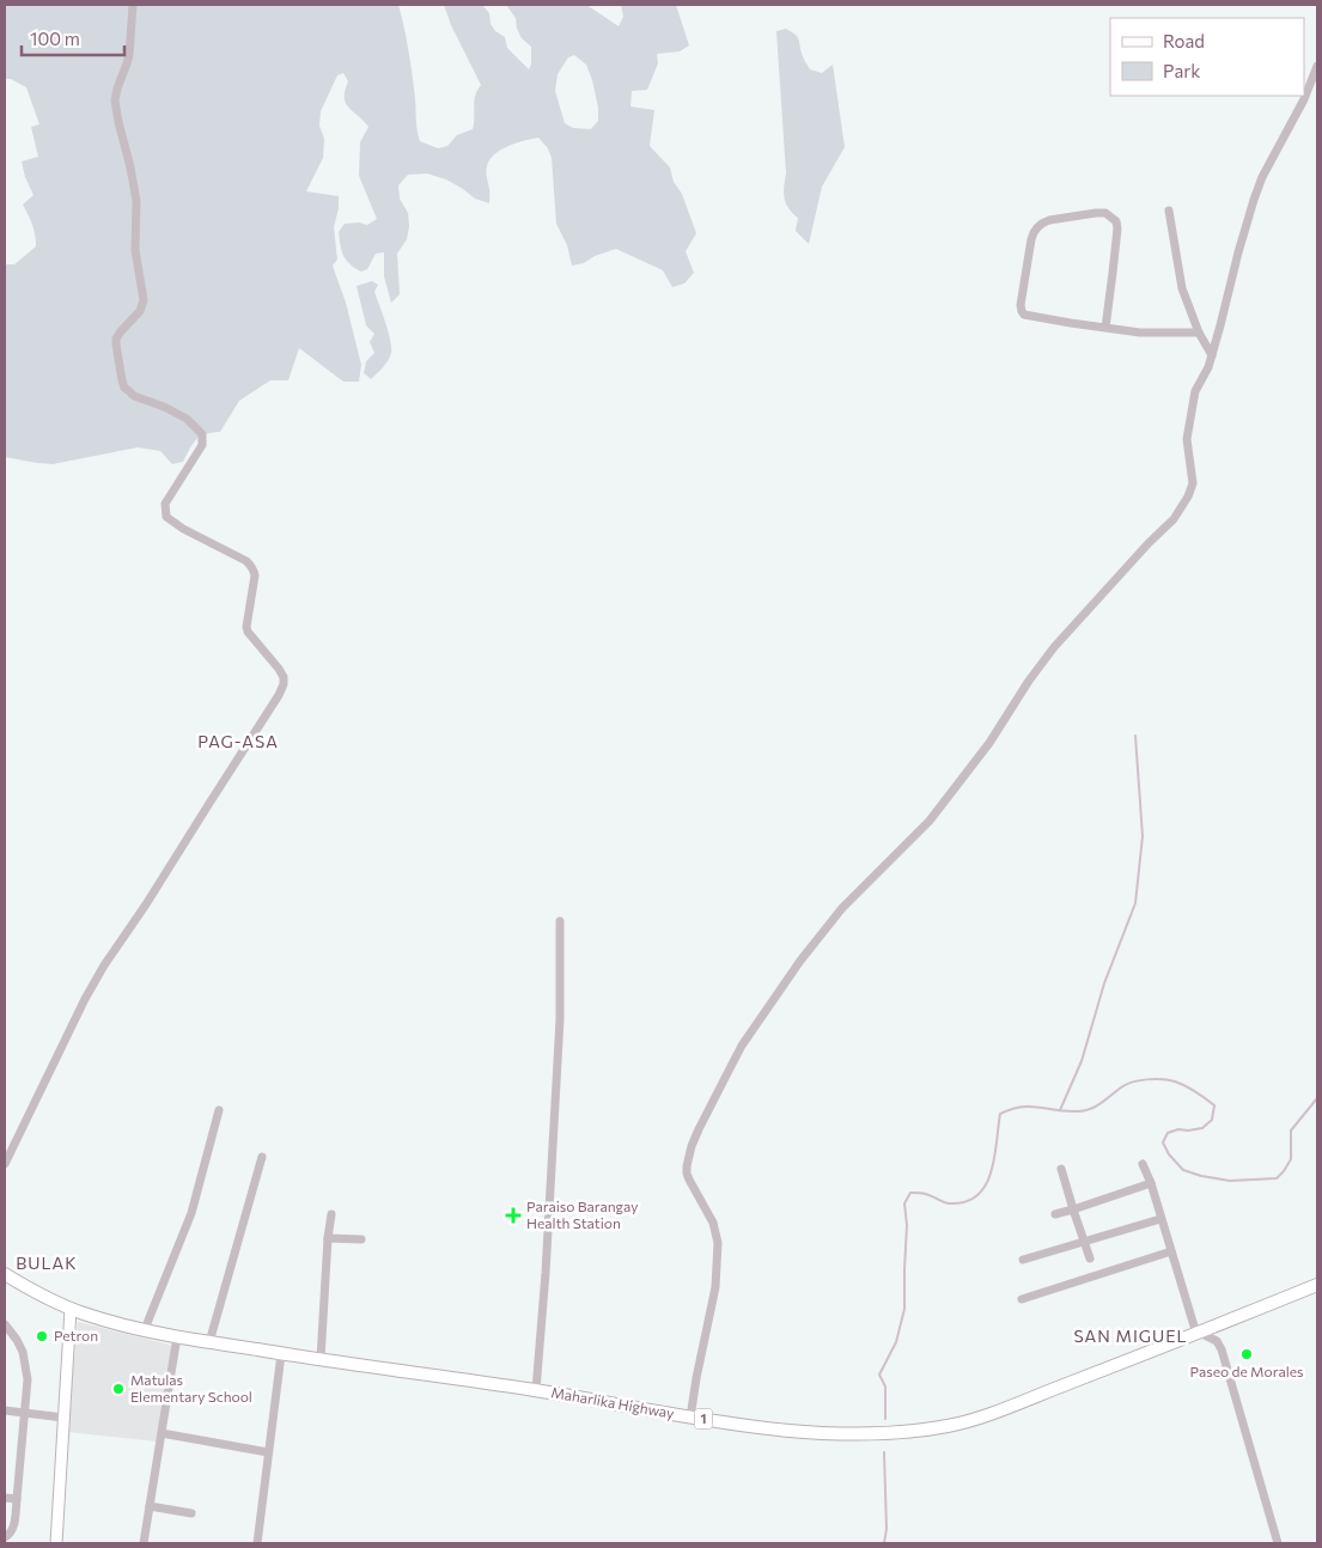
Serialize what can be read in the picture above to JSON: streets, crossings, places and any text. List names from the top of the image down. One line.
{"streets":{"highway":["Maharlika Highway","1"]},"districts":["PAG-ASA","BULAK","SAN MIGUEL"],"places":{"health":["Paraiso Barangay Health Station"],"other":["Petron","Paseo de Morales","Matulas Elementary School"]},"legend":["Road","Park"],"scale_bar":"100 m"}
